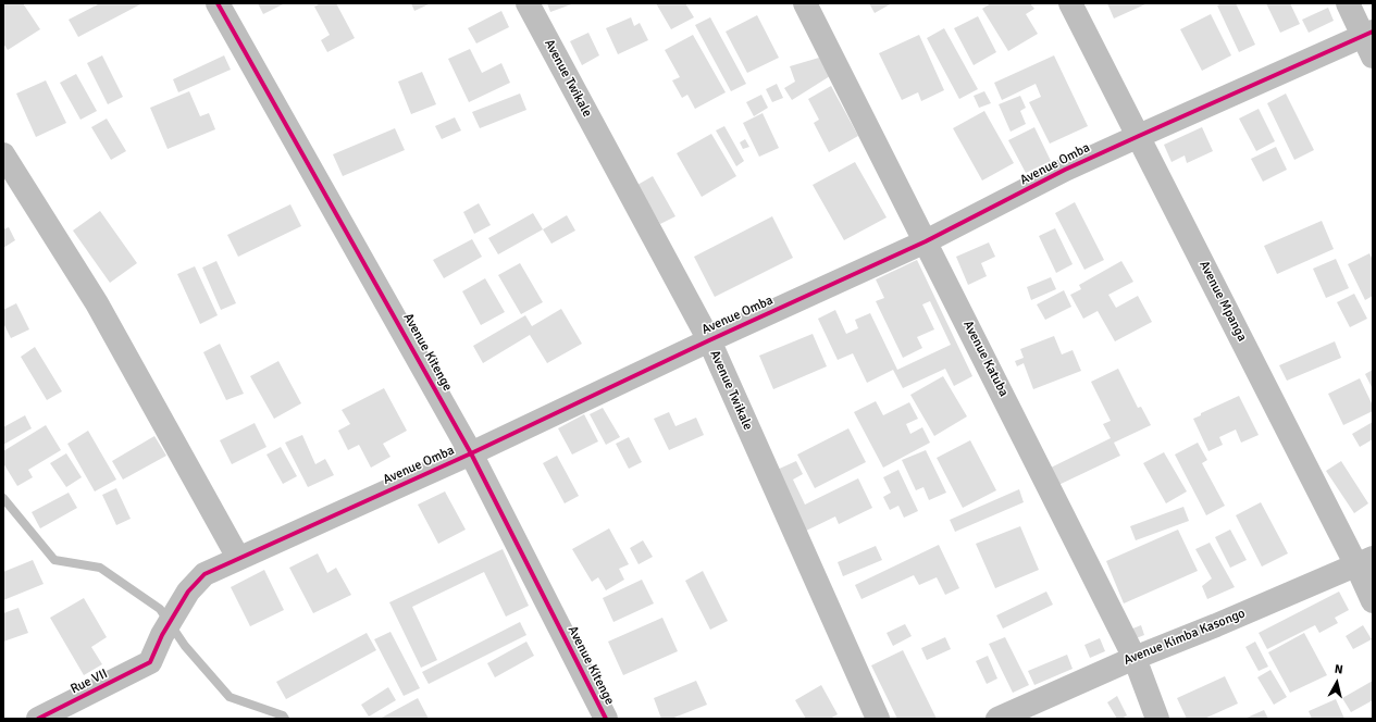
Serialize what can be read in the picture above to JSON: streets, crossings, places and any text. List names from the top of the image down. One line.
{"streets":{"street":["Avenue Twikale","Avenue Omba","Avenue Mpanga","Avenue Kitenge","Avenue Katuba","Avenue Kimba Kasongo","Rue VII"]},"crossings":[["Avenue Twikale","Avenue Omba"],["Avenue Omba","Avenue Mpanga"],["Avenue Omba","Avenue Kitenge"],["Avenue Omba","Avenue Katuba"],["Avenue Omba","Rue VII"],["Avenue Mpanga","Avenue Kimba Kasongo"],["Avenue Katuba","Avenue Kimba Kasongo"]],"north":"top"}
